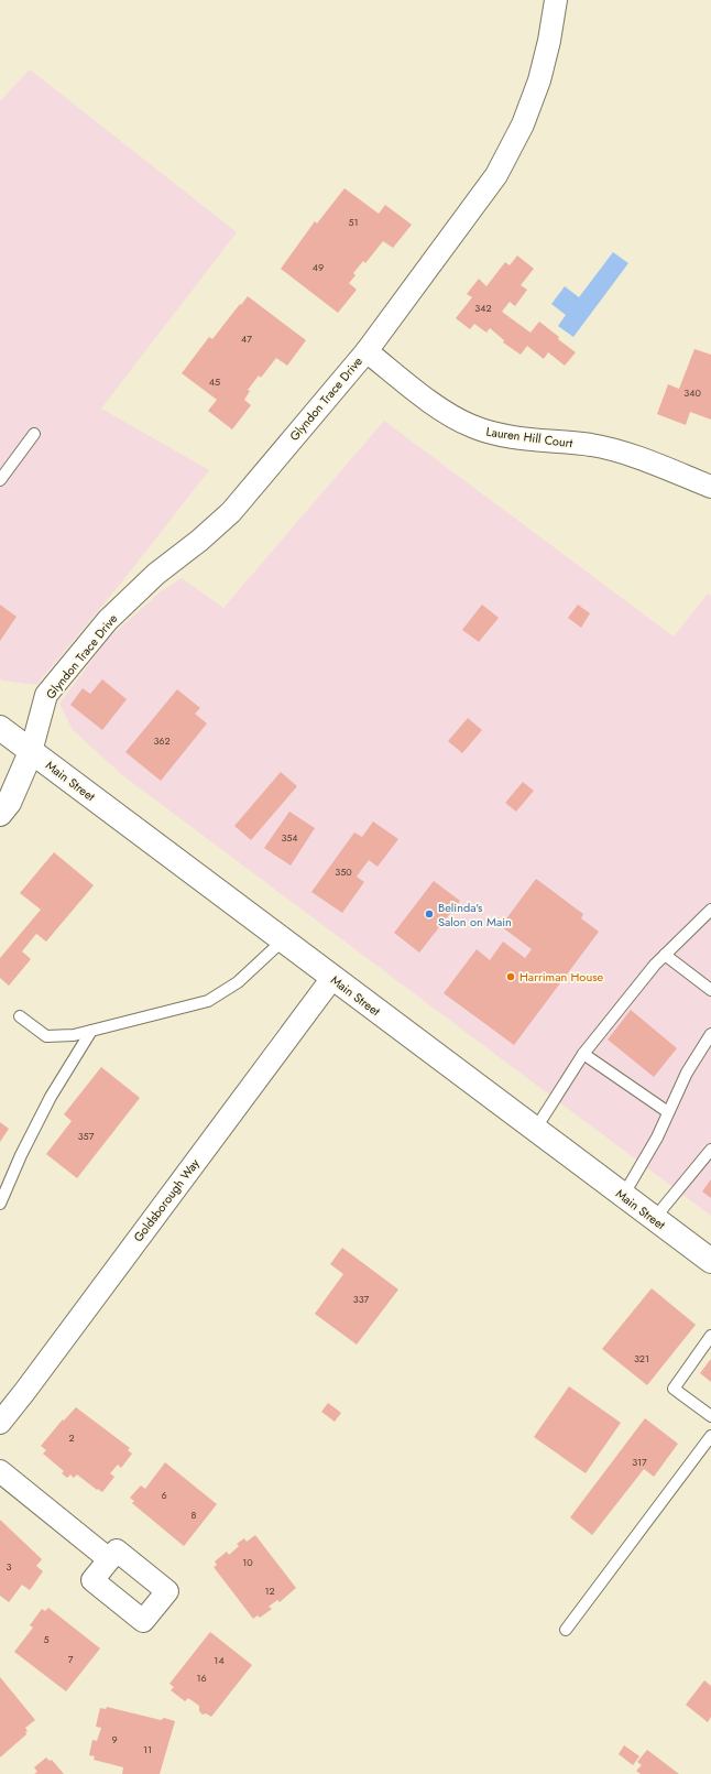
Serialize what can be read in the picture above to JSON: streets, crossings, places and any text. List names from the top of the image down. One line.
{"streets":{"main road":["Main Street"],"street":["Glyndon Trace Drive","Lauren Hill Court","Goldsborough Way"]},"crossings":[["Glyndon Trace Drive","Lauren Hill Court"],["Glyndon Trace Drive","Main Street"],["Main Street","Goldsborough Way"]],"places":["Belinda’s Salon on Main","Harriman House"],"house_numbers":["51","49","342","47","45","340","362","354","350","357","337","321","2","317","6","8","10","3","12","5","7","14","16","9","11"]}
